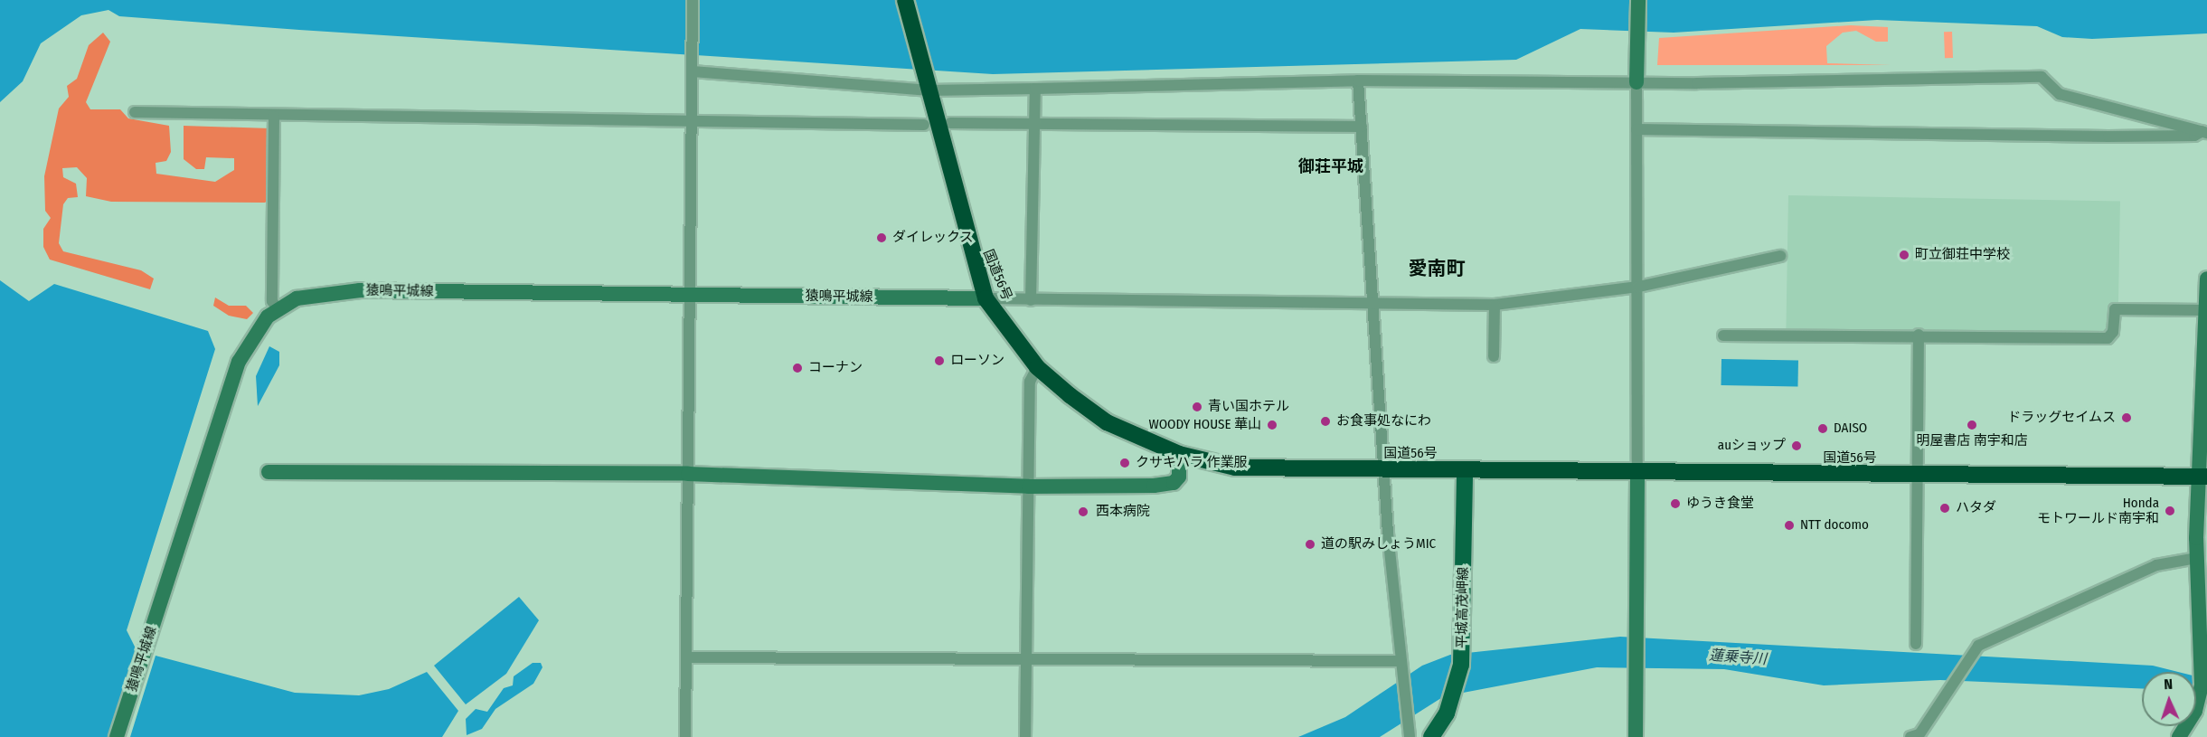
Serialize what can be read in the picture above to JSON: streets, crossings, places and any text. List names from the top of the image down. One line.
{"streets":{"highway":["国道56号"],"main road":["猿鳴平城線","平城高茂岬線"]},"crossings":[["国道56号","猿鳴平城線"],["国道56号","平城高茂岬線"]],"districts":["御荘平城","愛南町"],"water":["蓮乗寺川"],"places":["ダイレックス","町立御荘中学校","ローソン","コーナン","青い国ホテル","ドラッグセイムス","お食事処なにわ","WOODY HOUSE 華山","明屋書店 南宇和店","DAISO","auショップ","クサキハラ 作業服","ゆうき食堂","ハタダ","Honda モトワールド南宇和","西本病院","NTT docomo","道の駅みしょうMIC"],"north":"top"}
